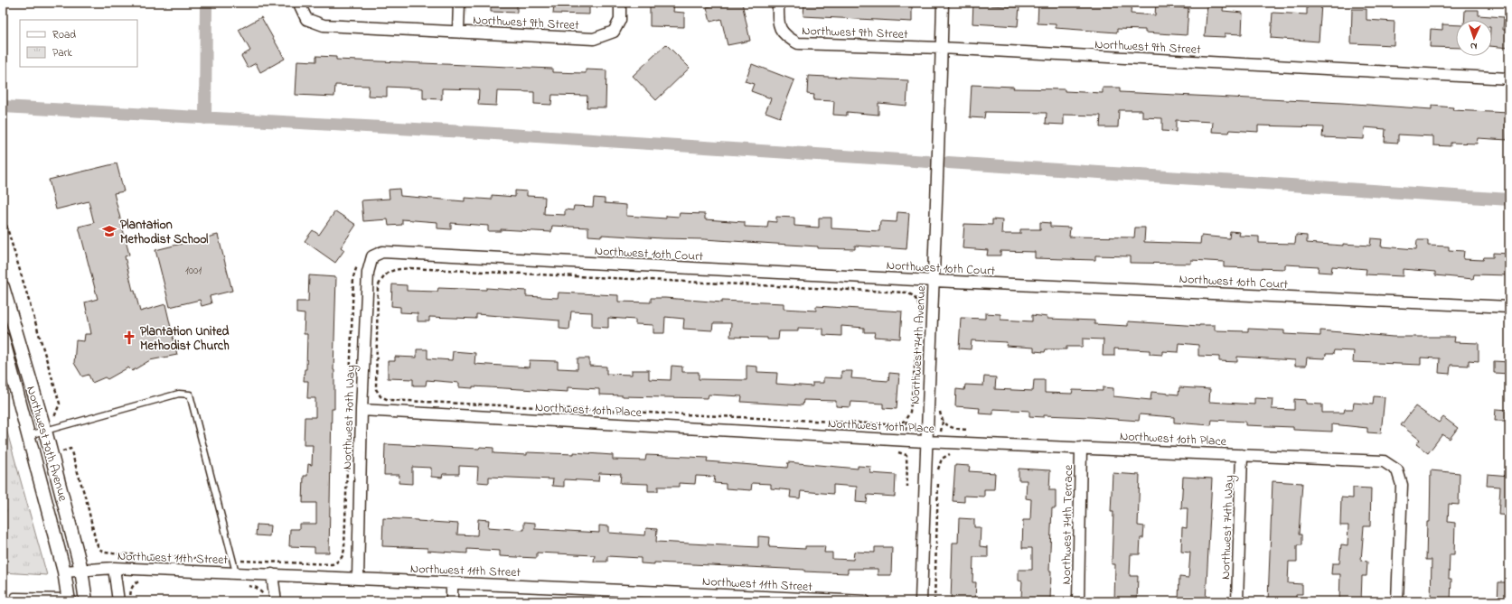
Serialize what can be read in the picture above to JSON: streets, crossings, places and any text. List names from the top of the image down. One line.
{"streets":{"street":["Northwest 9th Street","Northwest 10th Court","Northwest 74th Avenue","Northwest 10th Place","Northwest 70th Way","Northwest 70th Avenue","Northwest 74th Terrace","Northwest 74th Way","Northwest 11th Street"]},"crossings":[["Northwest 9th Street","Northwest 74th Avenue"],["Northwest 10th Court","Northwest 74th Avenue"],["Northwest 10th Court","Northwest 70th Way"],["Northwest 74th Avenue","Northwest 10th Place"],["Northwest 10th Place","Northwest 70th Way"],["Northwest 10th Place","Northwest 74th Terrace"],["Northwest 10th Place","Northwest 74th Way"],["Northwest 70th Way","Northwest 11th Street"],["Northwest 70th Avenue","Northwest 11th Street"]],"places":{"school or university":["Plantation Methodist School"],"church":["Plantation United Methodist Church"]},"house_numbers":["1001"],"legend":["Road","Park"],"north":"bottom"}
